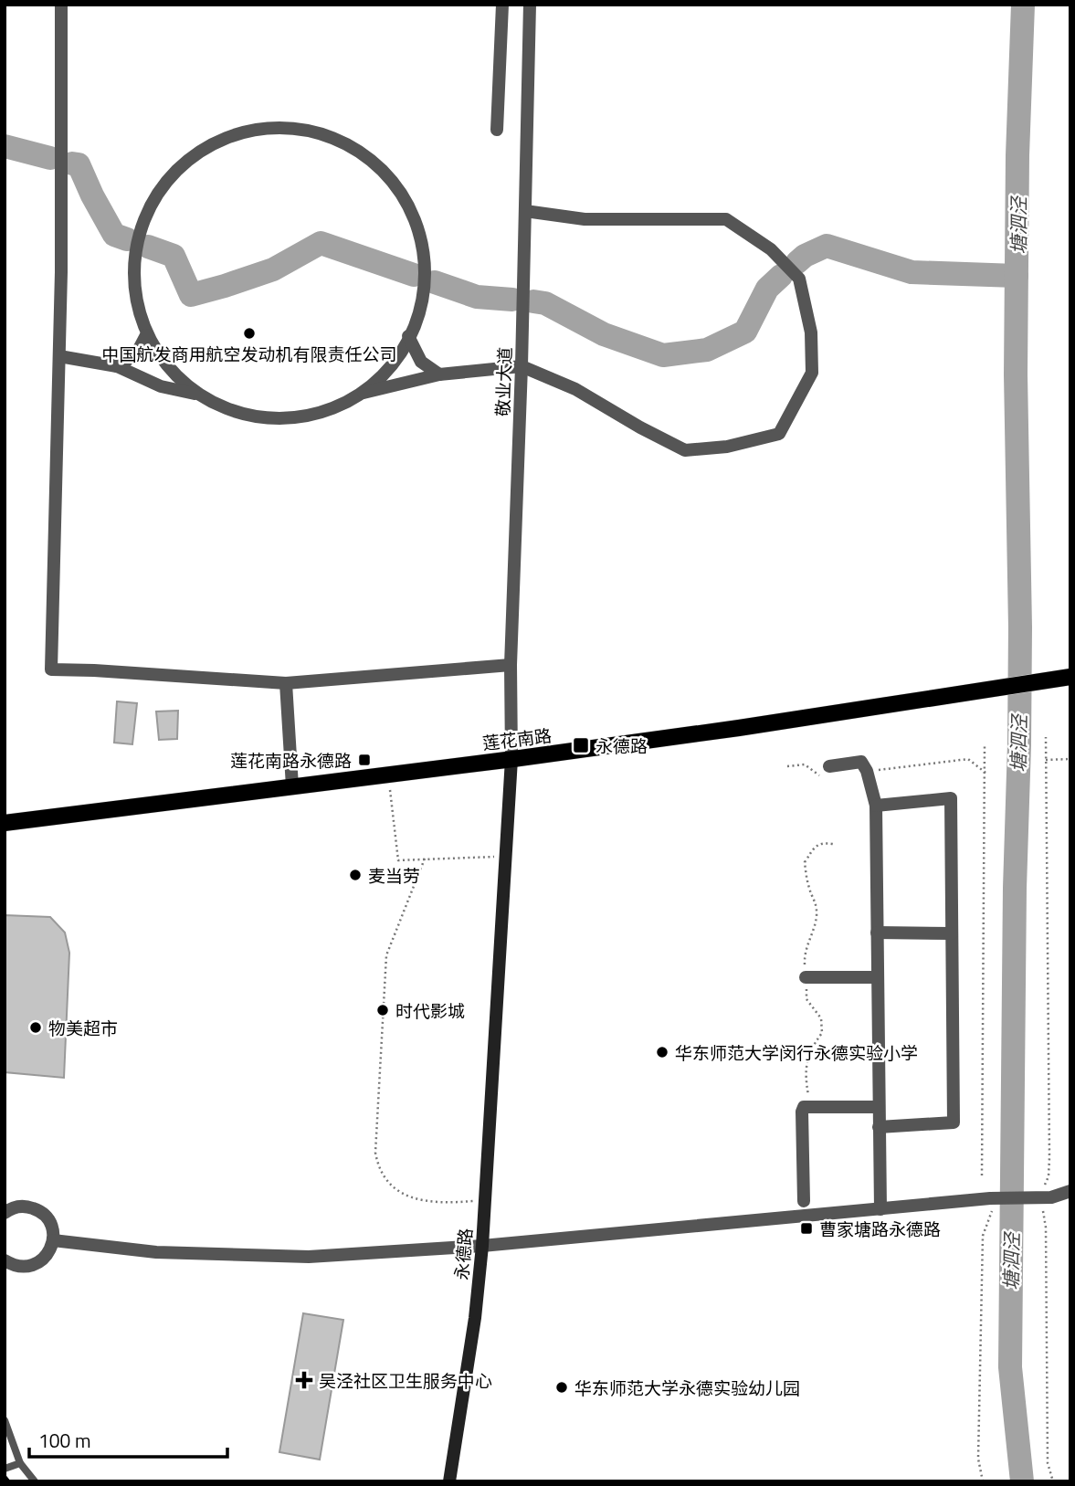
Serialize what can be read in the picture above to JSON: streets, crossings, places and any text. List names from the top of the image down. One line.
{"streets":{"main road":["莲花南路"],"street":["敬业大道","永德路"]},"crossings":[["敬业大道","莲花南路"],["敬业大道","永德路"],["莲花南路","永德路"]],"water":["塘泗泾"],"places":{"other":["中国航发商用航空发动机有限责任公司","麦当劳","时代影城","物美超市","华东师范大学闵行永德实验小学","华东师范大学永德实验幼儿园"],"transit":["永德路","莲花南路永德路","曹家塘路永德路"],"health":["吴泾社区卫生服务中心"]},"scale_bar":"100 m"}
